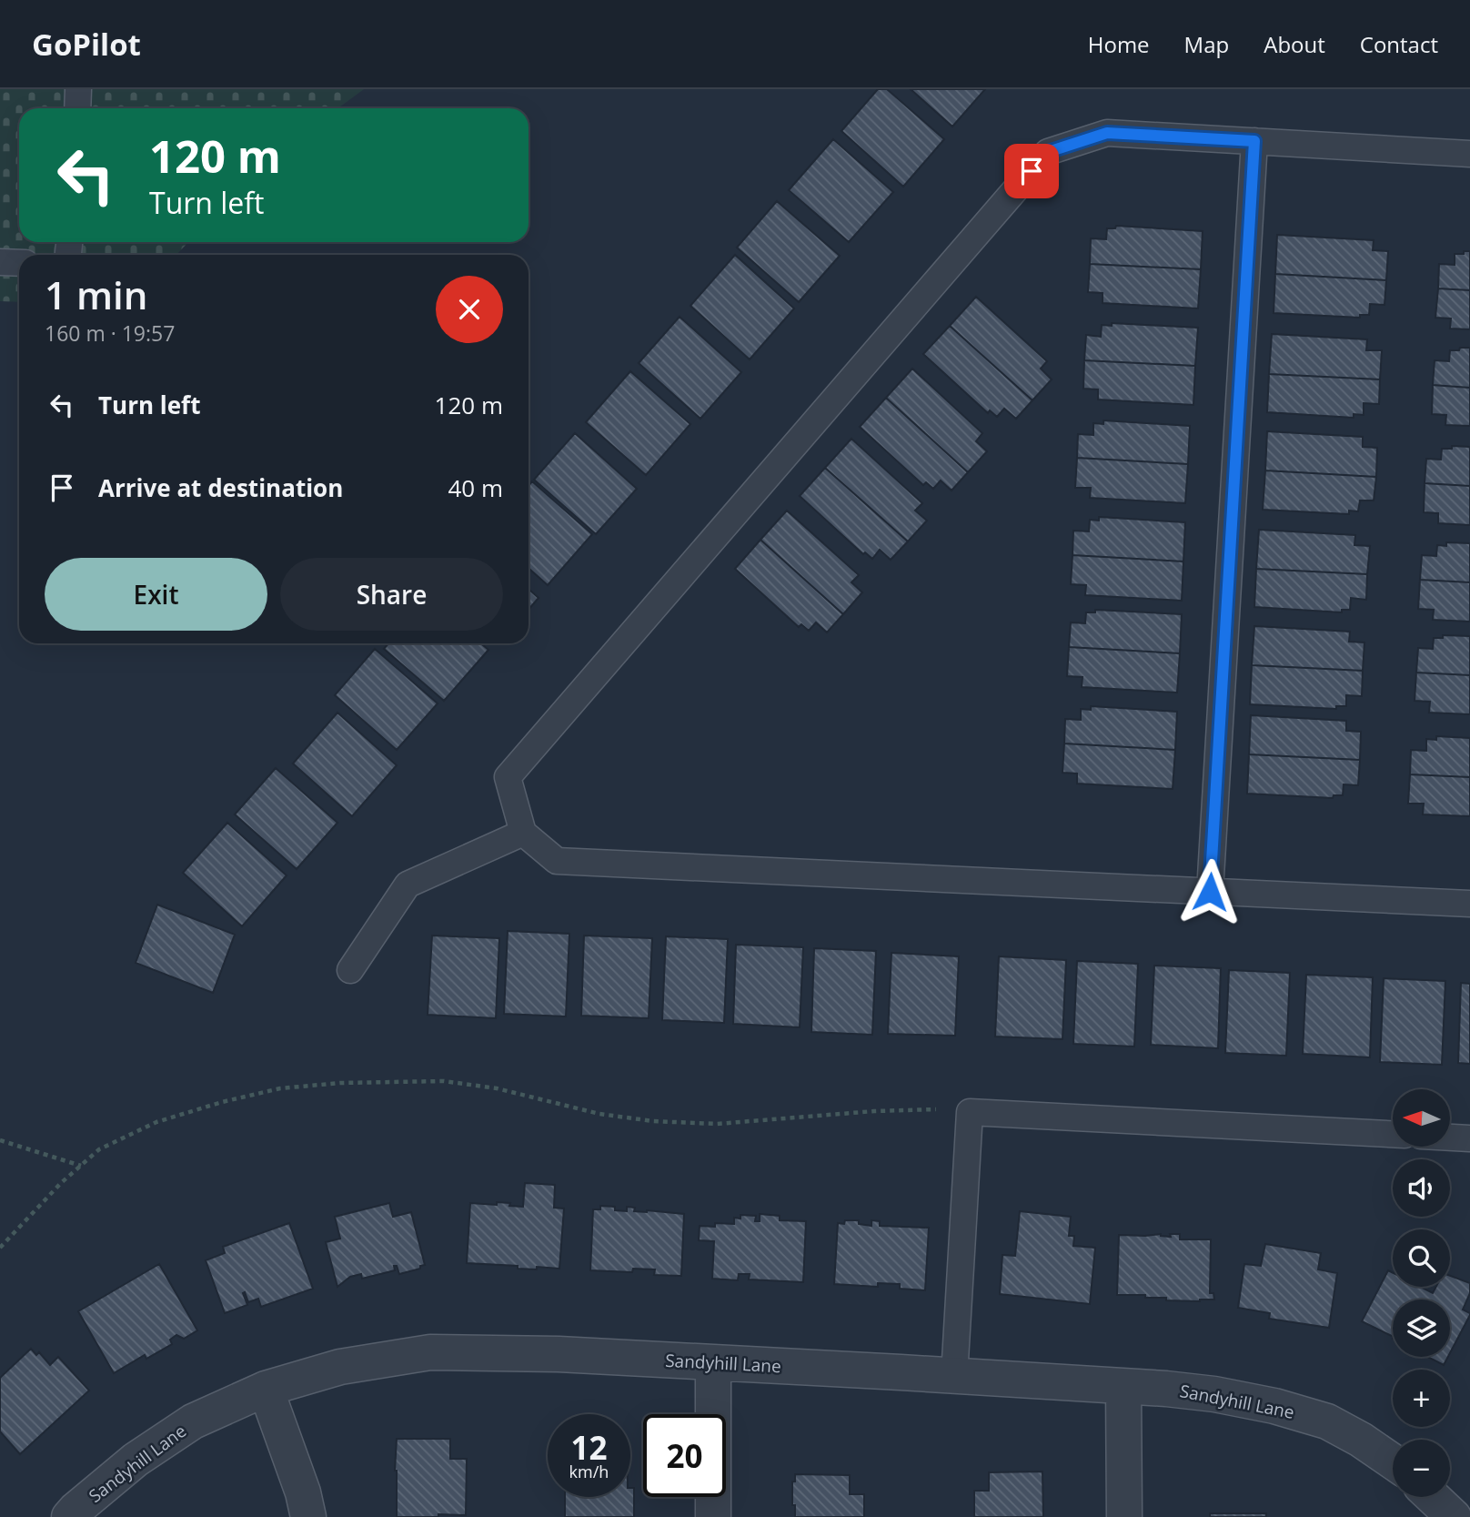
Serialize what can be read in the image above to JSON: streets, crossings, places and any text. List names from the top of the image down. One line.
{"streets":{"street":["Sandyhill Lane"]},"north":"left","page":{"header":"GoPilot","nav":["Home","Map","About","Contact"],"turn":["120 m","Turn left"],"heading":["1 min","160 m · 19:57"],"list":[{"name":"Turn left","value":"120 m"},{"name":"Arrive at destination","value":"40 m"}],"buttons":["Exit","Share"],"map_buttons":["+","−"],"speed":"12 km/h","limit":"20"}}
